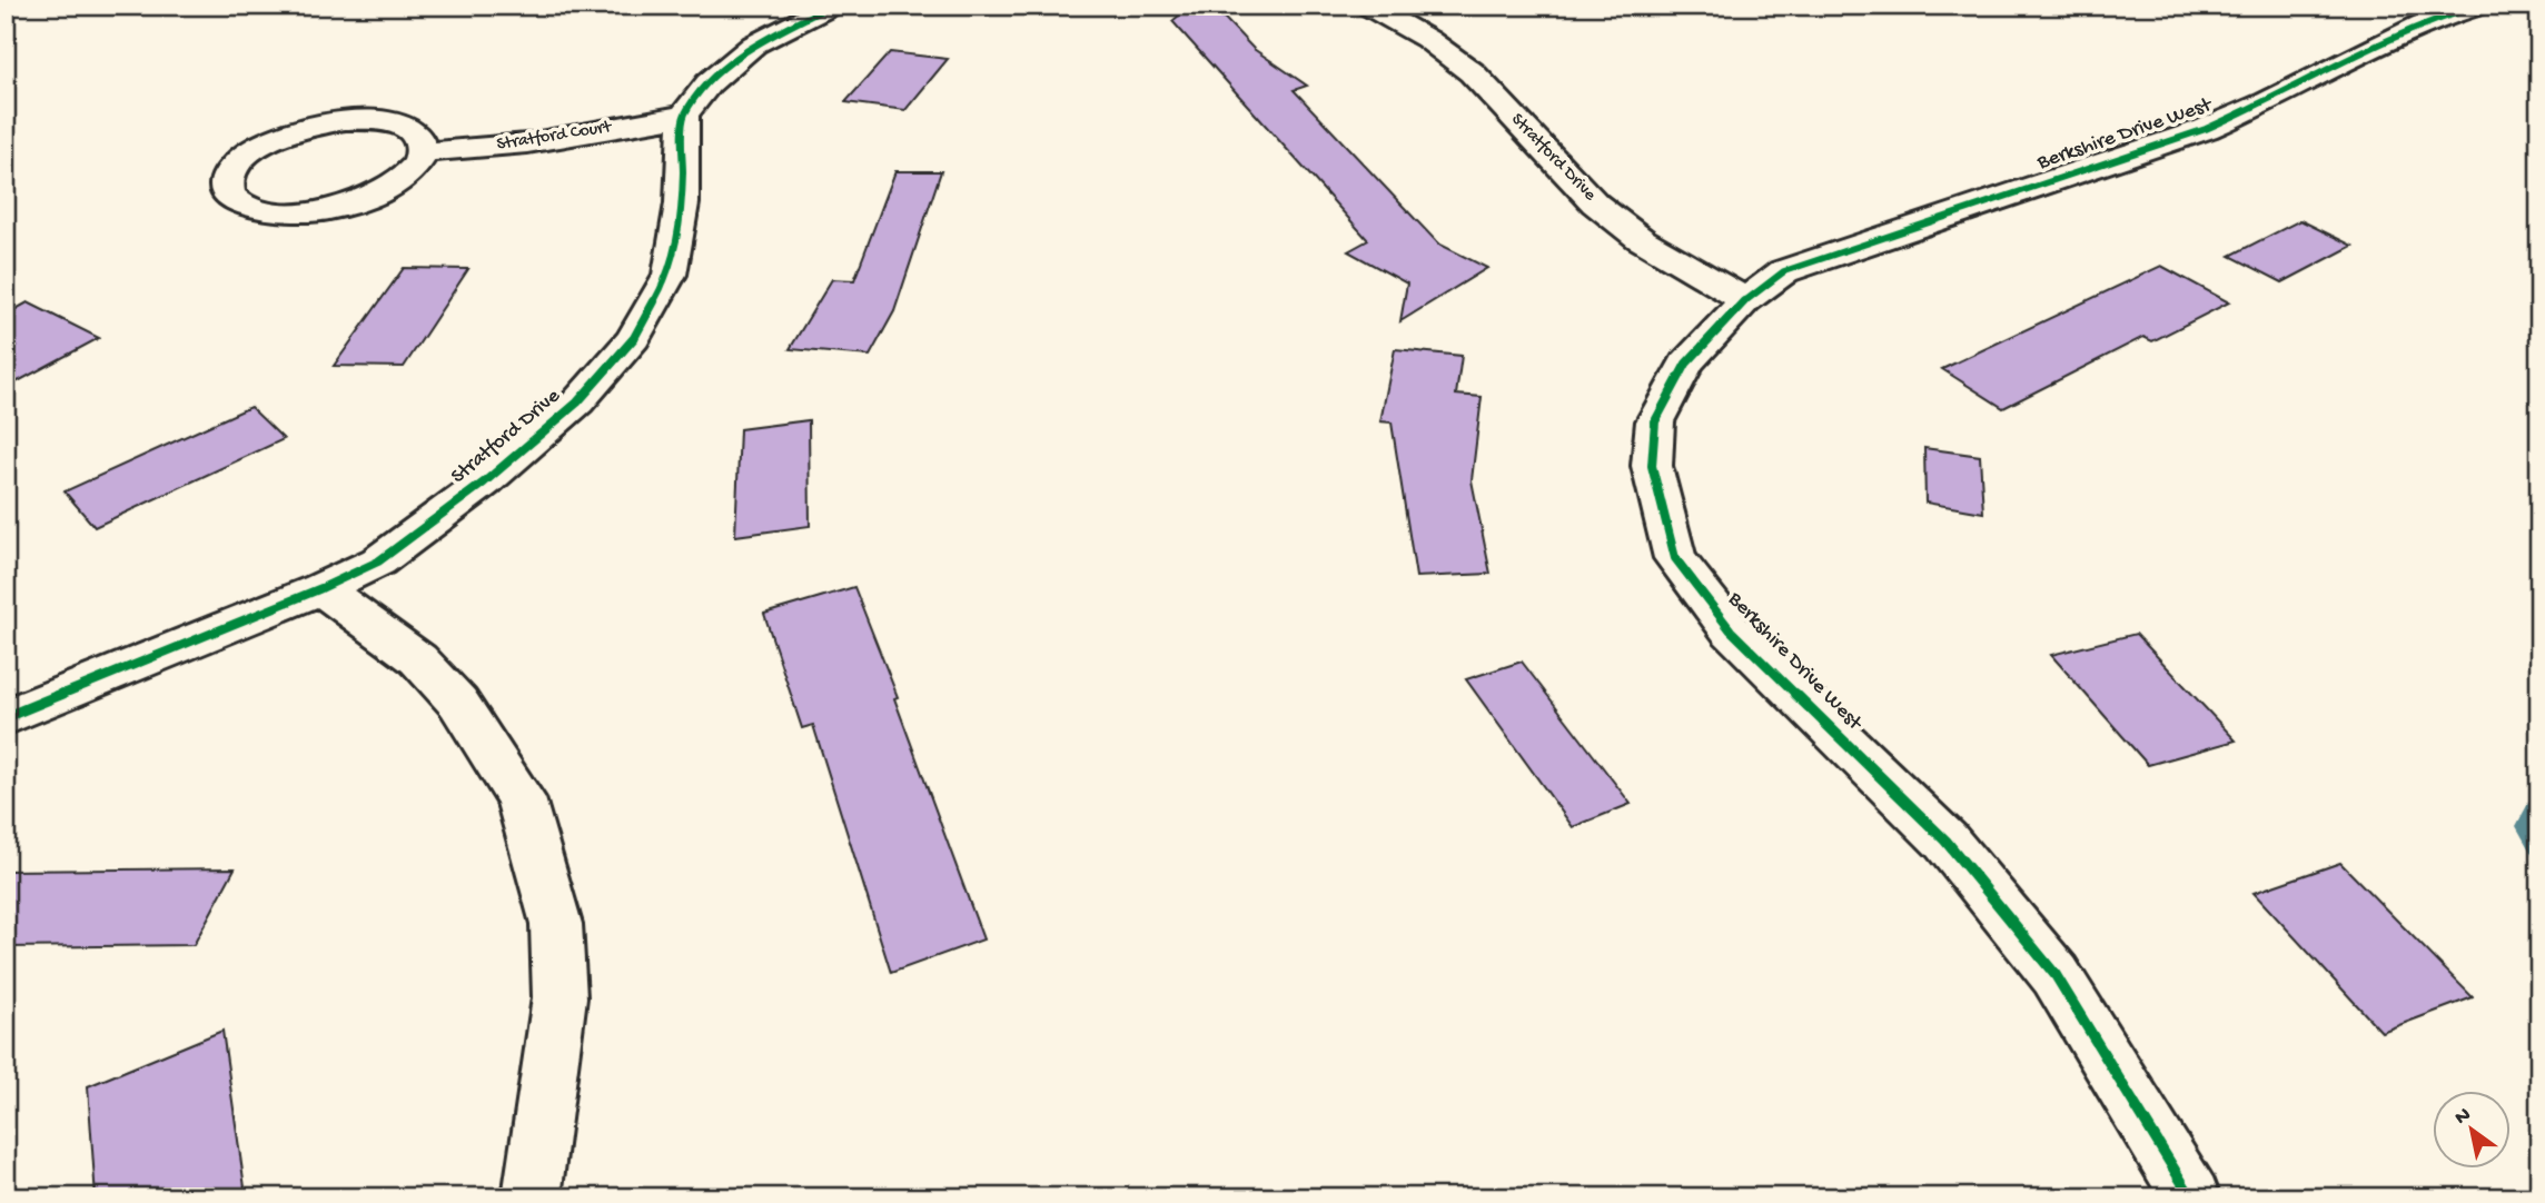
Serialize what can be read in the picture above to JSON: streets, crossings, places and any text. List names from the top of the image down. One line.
{"streets":{"street":["Berkshire Drive West","Stratford Court","Stratford Drive"]},"crossings":[["Berkshire Drive West","Stratford Drive"],["Stratford Court","Stratford Drive"]],"north":"top left"}
